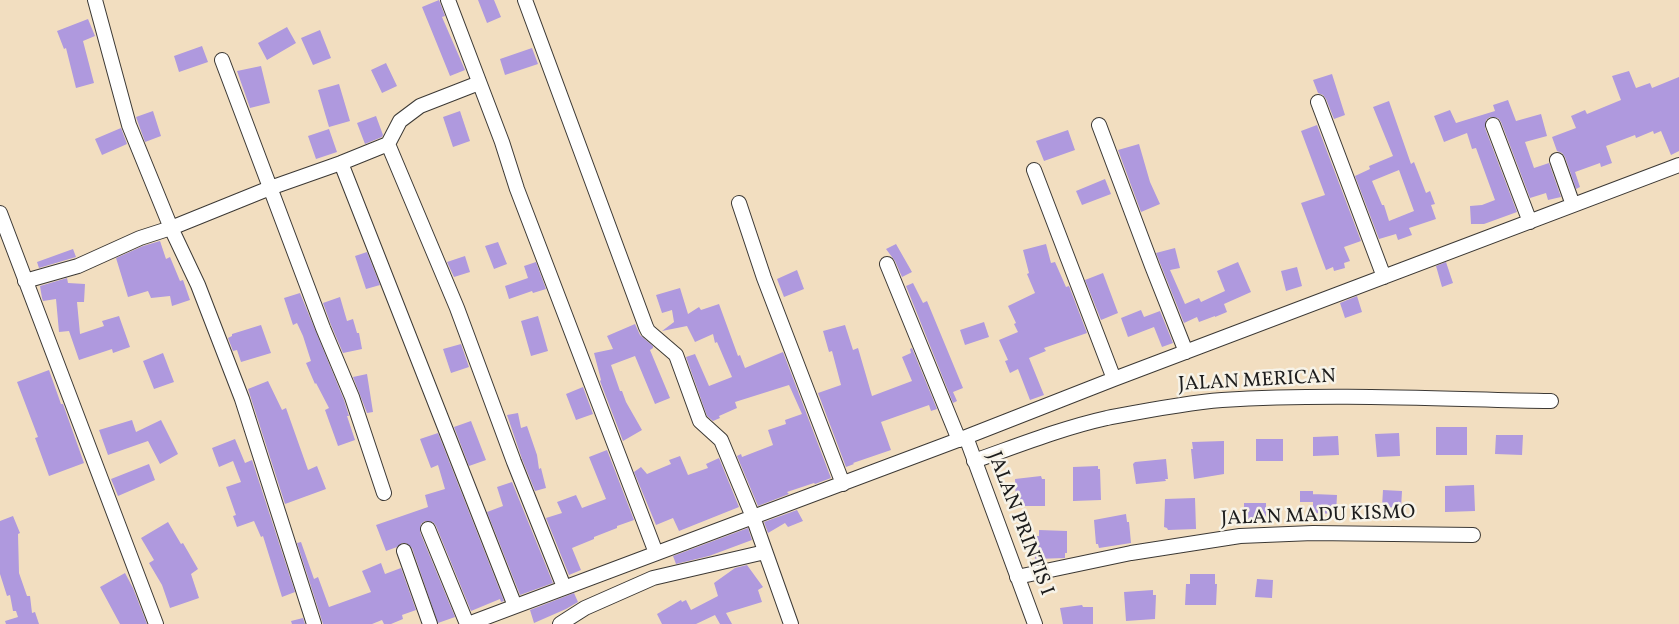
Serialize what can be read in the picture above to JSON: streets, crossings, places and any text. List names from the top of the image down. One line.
{"streets":{"street":["JALAN MERICAN","JALAN MADU KISMO","JALAN PRINTIS I"]},"crossings":[["JALAN MERICAN","JALAN PRINTIS I"],["JALAN MADU KISMO","JALAN PRINTIS I"]]}
